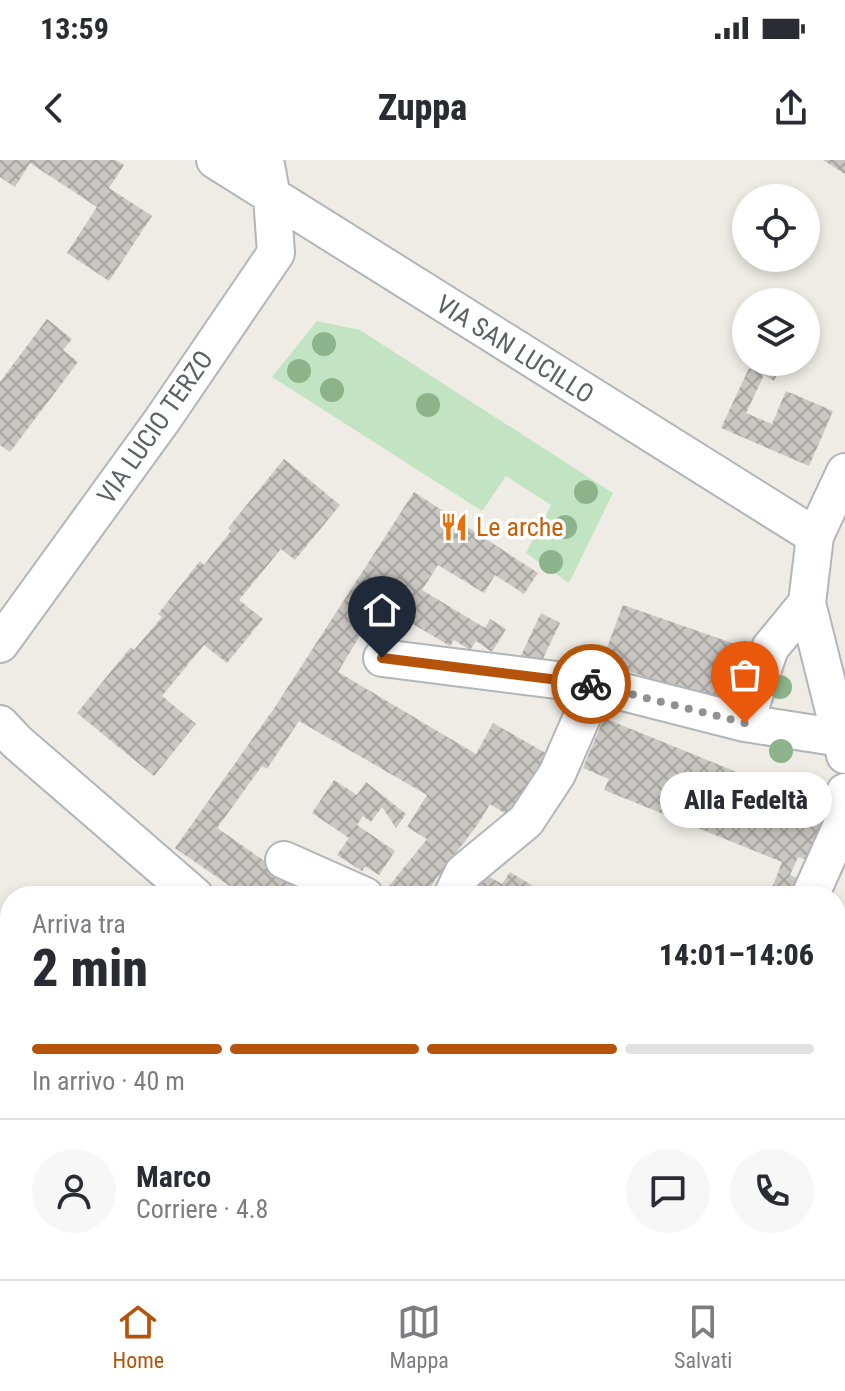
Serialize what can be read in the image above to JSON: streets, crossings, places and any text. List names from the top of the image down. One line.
{"streets":{"street":["VIA SAN LUCILLO","VIA LUCIO TERZO"]},"crossings":[["VIA SAN LUCILLO","VIA LUCIO TERZO"]],"places":{"restaurant":["Le arche"],"other":["Alla Fedeltà"]},"page":{"status":"13:59","header":"Zuppa","bubble":"Alla Fedeltà","heading":["2 min","Arriva tra","14:01–14:06"],"panel":["Marco","Corriere · 4.8"],"bar":"In arrivo · 40 m","tabs":["Home","Mappa","Salvati"]}}
